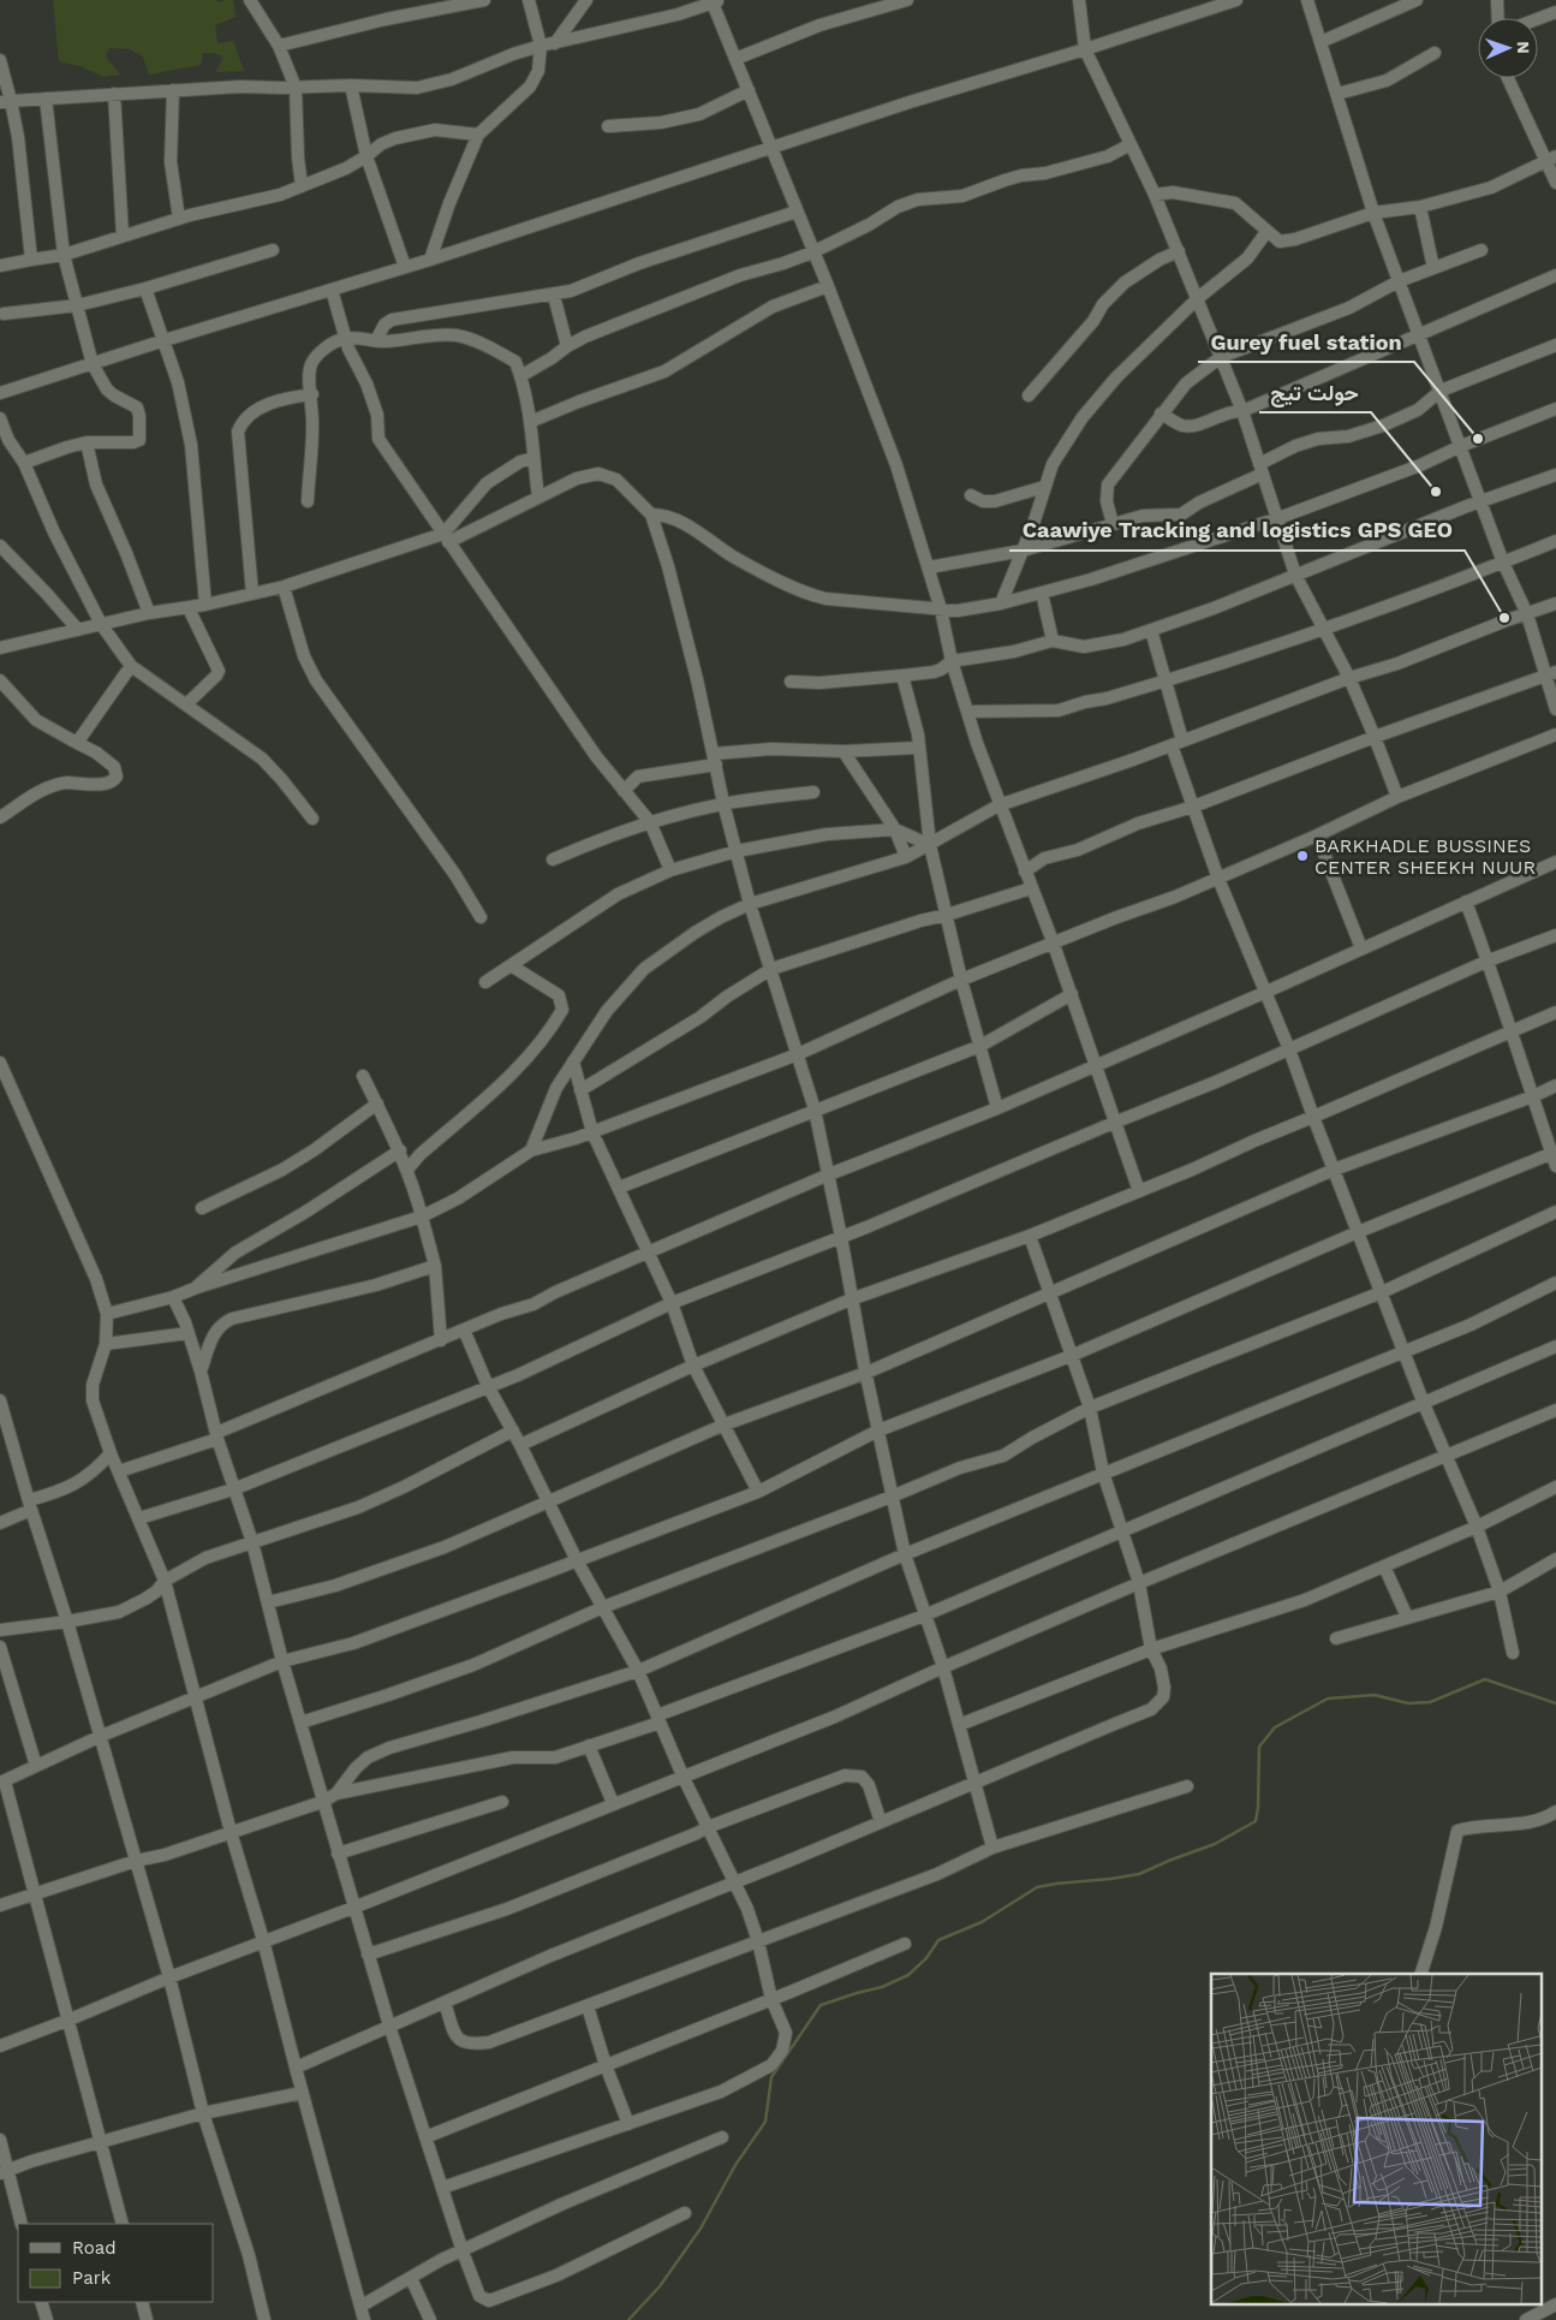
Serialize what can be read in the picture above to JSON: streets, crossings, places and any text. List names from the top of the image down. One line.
{"places":["Gurey fuel station","حولت تيج","Caawiye Tracking and logistics GPS GEO","BARKHADLE BUSSINES CENTER SHEEKH NUUR"],"legend":["Road","Park"],"north":"right"}
